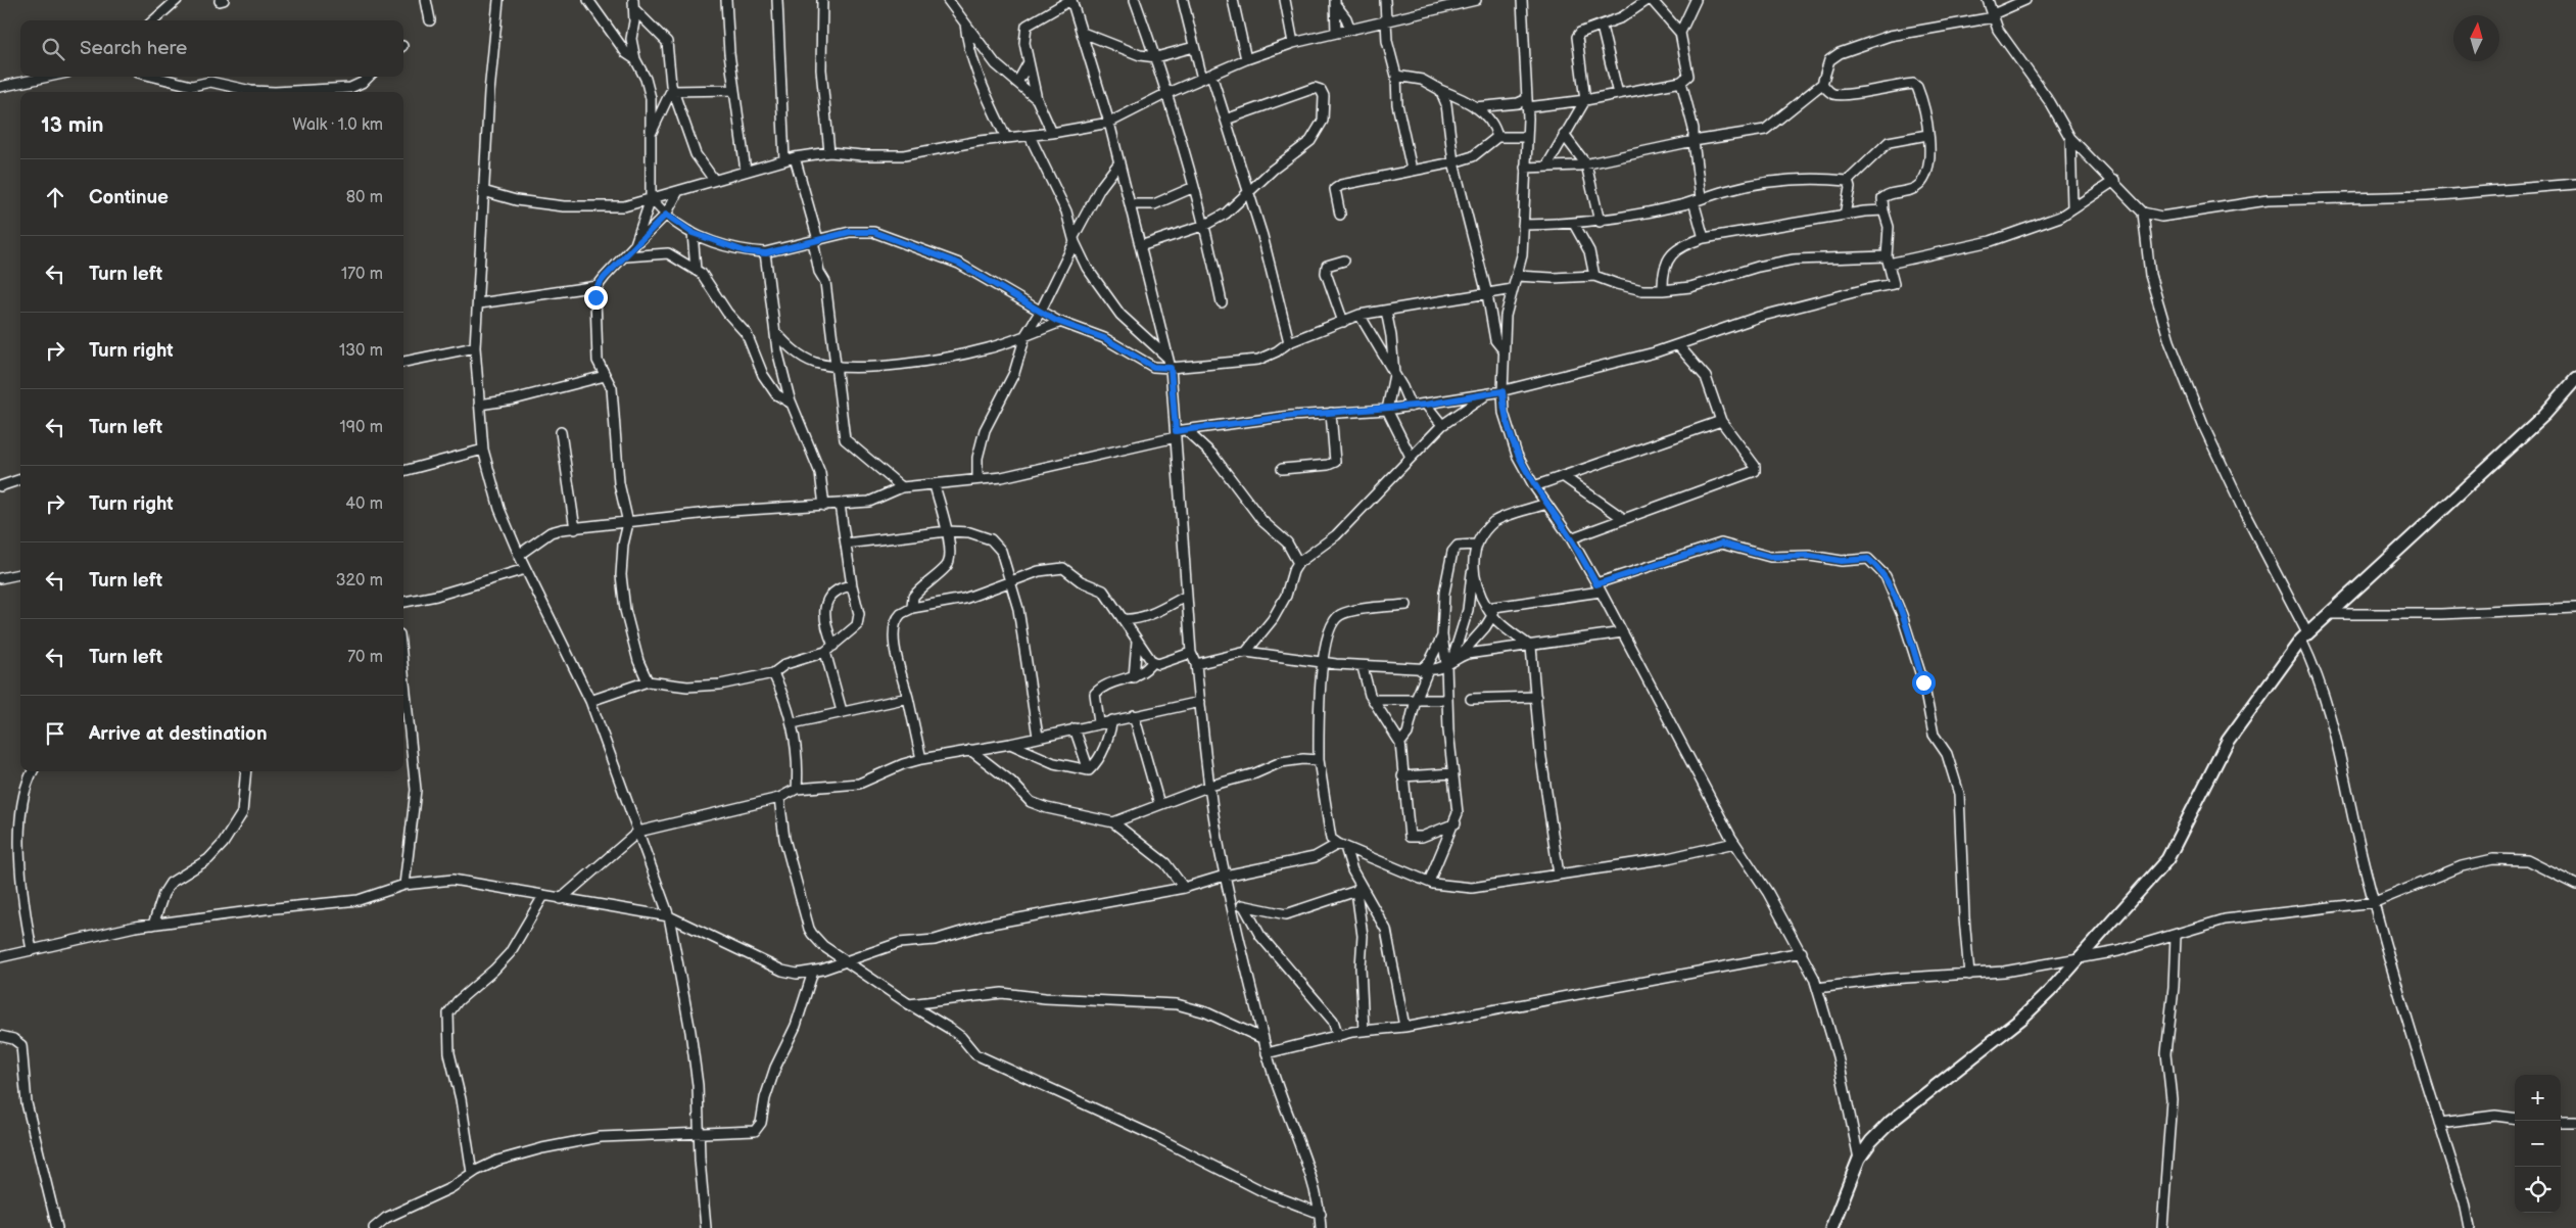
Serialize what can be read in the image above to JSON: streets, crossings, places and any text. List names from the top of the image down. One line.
{"north":"top","page":{"search":"Search here","heading":["13 min","Walk · 1.0 km"],"list":[["Continue","80 m"],["Turn left","170 m"],["Turn right","130 m"],["Turn left","190 m"],["Turn right","40 m"],["Turn left","320 m"],["Turn left","70 m"],"Arrive at destination"],"map_buttons":["+","−"]}}
